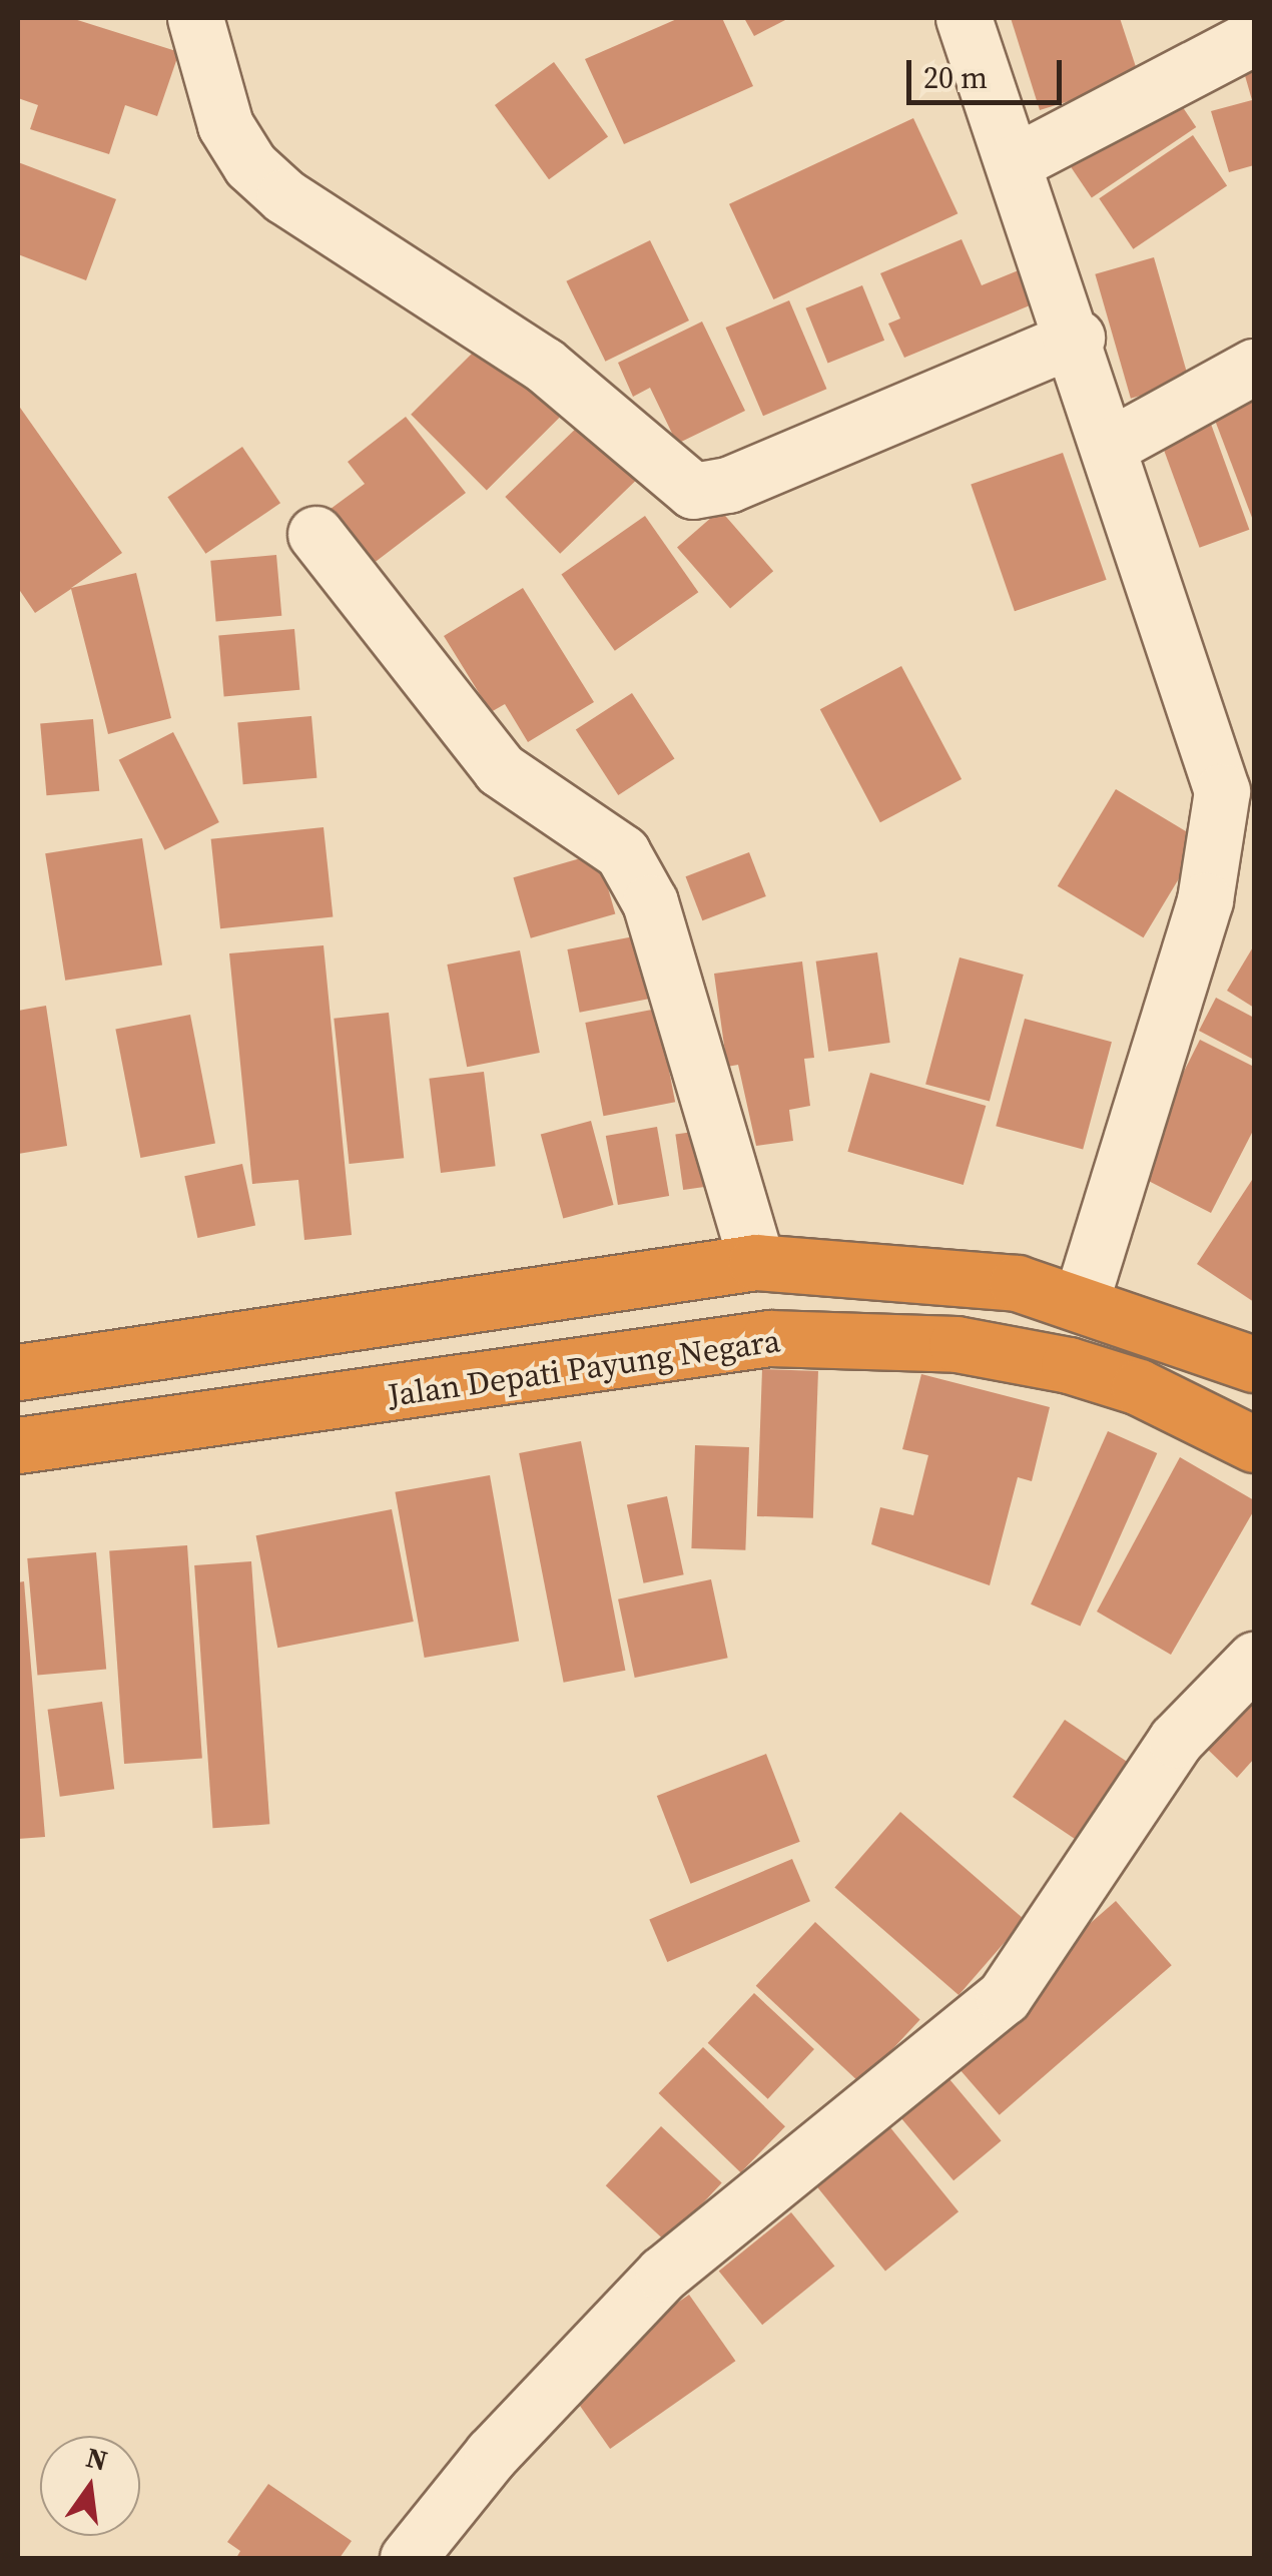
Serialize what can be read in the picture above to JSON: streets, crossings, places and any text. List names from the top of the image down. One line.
{"streets":{"highway":["Jalan Depati Payung Negara"]},"scale_bar":"20 m","north":"top"}
